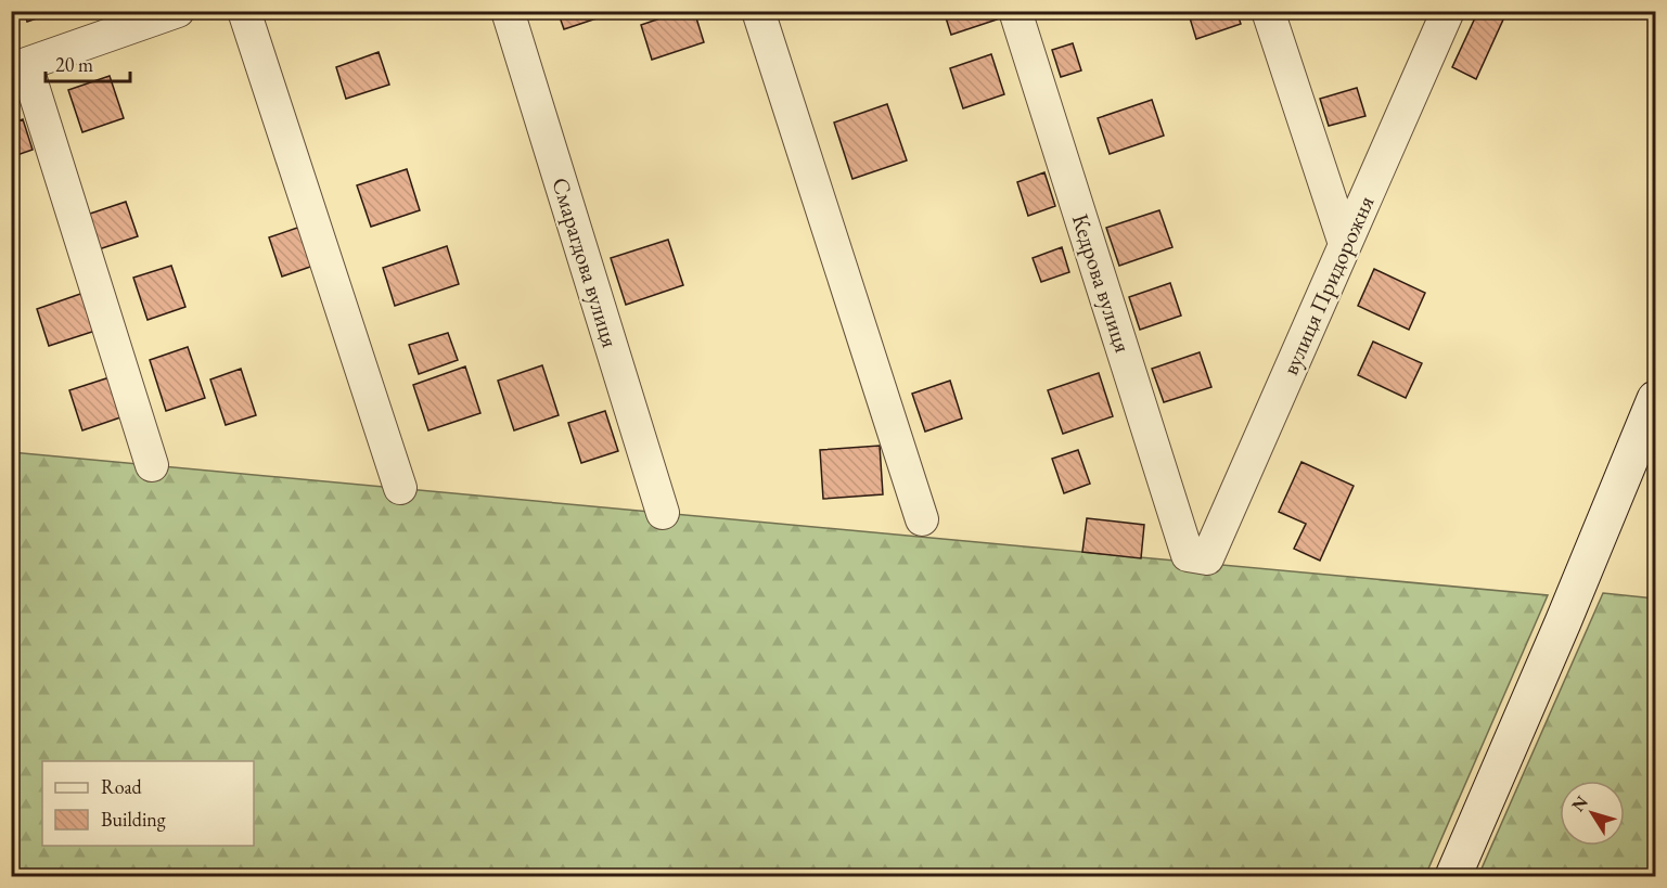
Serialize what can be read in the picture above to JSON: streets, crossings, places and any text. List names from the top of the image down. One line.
{"streets":{"street":["Смарагдова вулиця","Кедрова вулиця","вулиця Придорожня"]},"crossings":[["Кедрова вулиця","вулиця Придорожня"]],"legend":["Road","Building"],"scale_bar":"20 m","north":"top left"}
